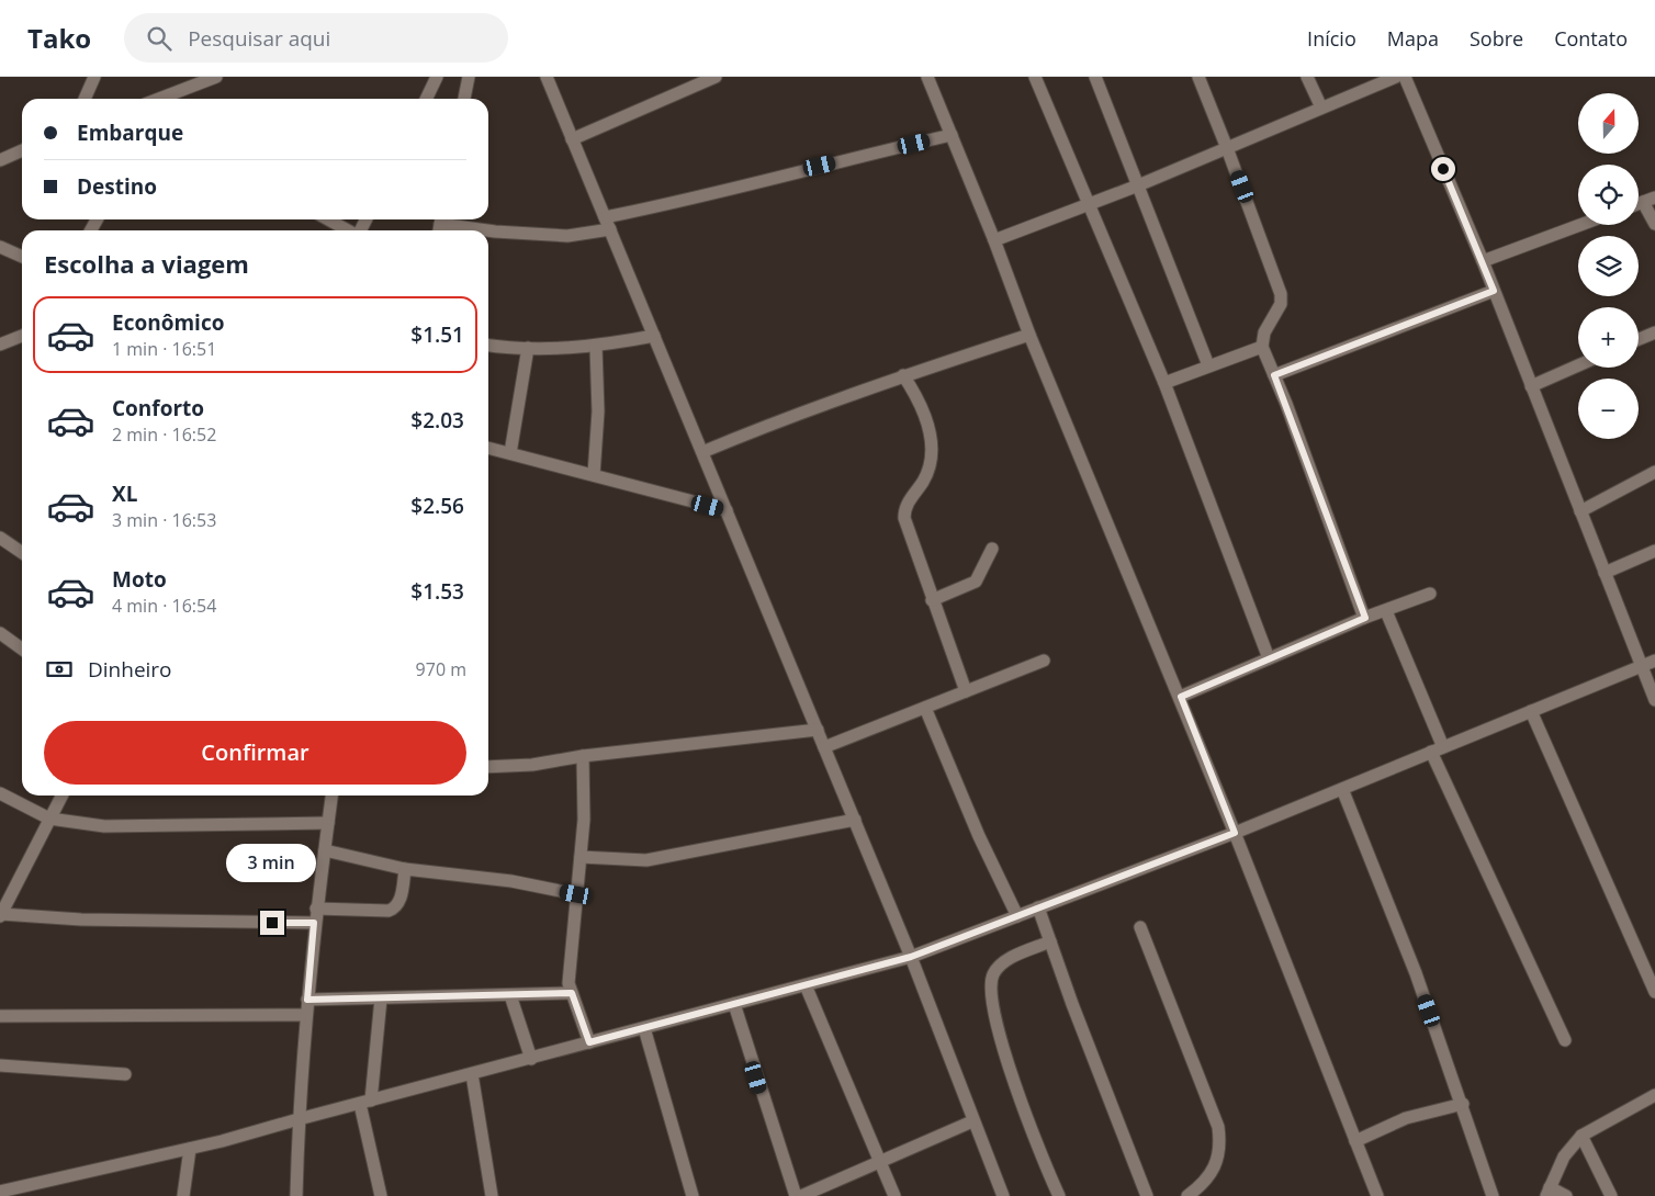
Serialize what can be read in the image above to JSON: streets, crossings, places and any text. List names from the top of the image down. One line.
{"north":"top","page":{"header":"Tako","search":"Pesquisar aqui","nav":["Início","Mapa","Sobre","Contato"],"map_buttons":["+","−"],"banner":["Embarque","Destino"],"heading":"Escolha a viagem","list":[{"name":"Econômico","note":"1 min · 16:51","value":"$1.51"},{"name":"Conforto","note":"2 min · 16:52","value":"$2.03"},{"name":"XL","note":"3 min · 16:53","value":"$2.56"},{"name":"Moto","note":"4 min · 16:54","value":"$1.53"}],"pay":["Dinheiro","970 m"],"buttons":"Confirmar","bubble":"3 min"}}
